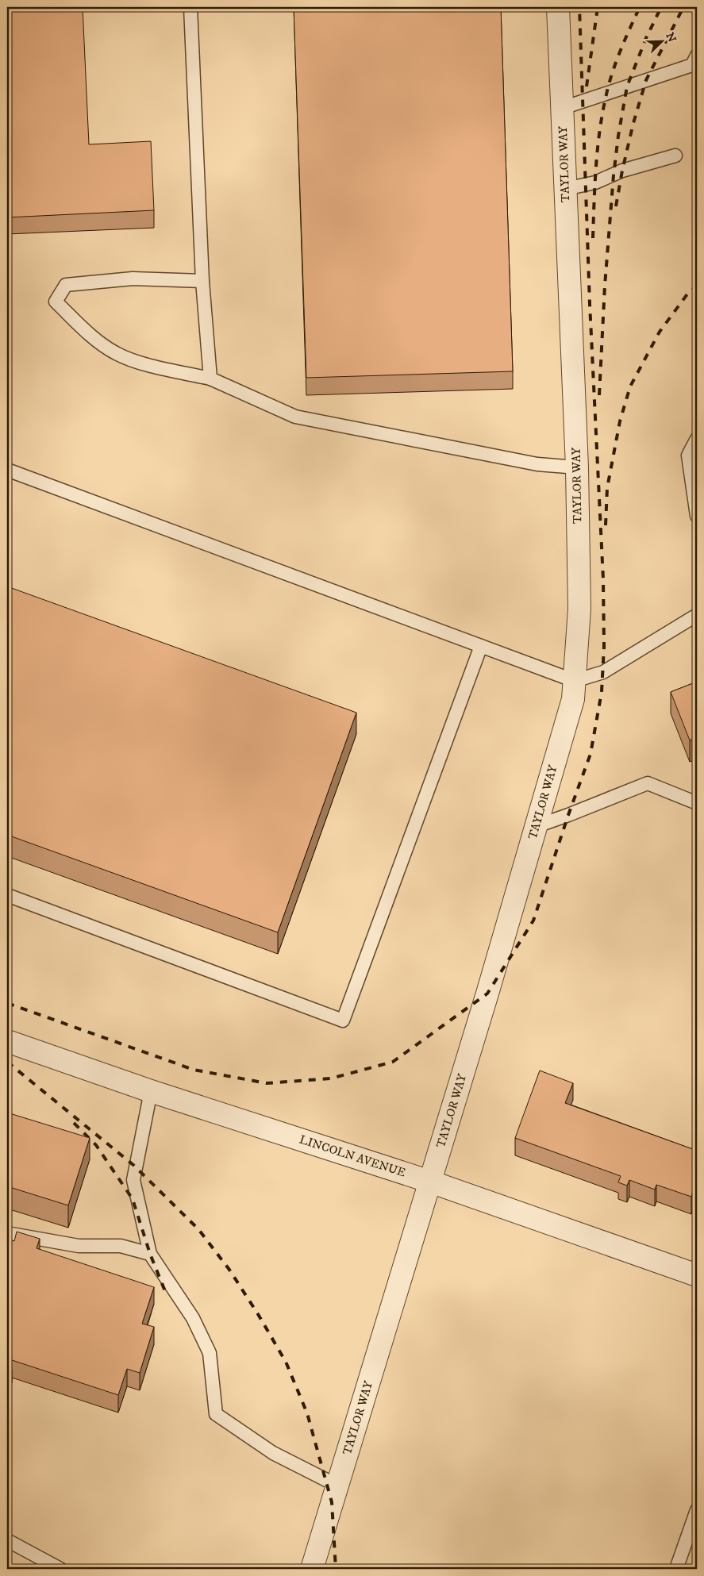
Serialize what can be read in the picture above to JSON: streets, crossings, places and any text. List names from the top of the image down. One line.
{"streets":{"street":["TAYLOR WAY","LINCOLN AVENUE"]},"crossings":[["TAYLOR WAY","LINCOLN AVENUE"]],"north":"top right"}
